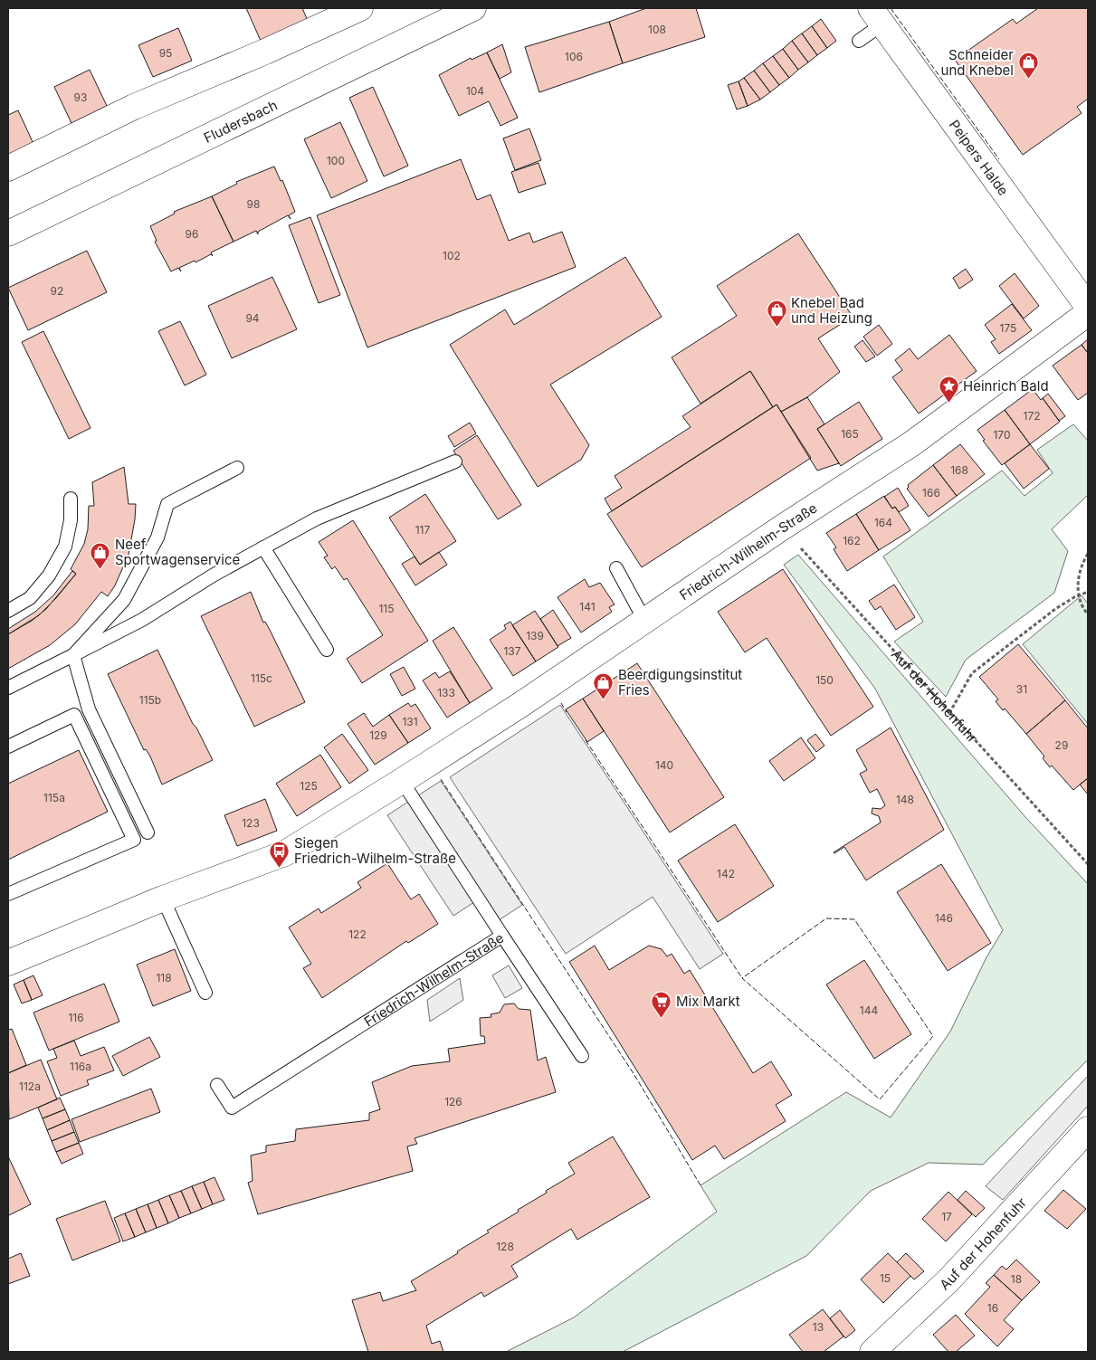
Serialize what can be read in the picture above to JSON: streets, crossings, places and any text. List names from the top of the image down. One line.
{"streets":{"street":["Fludersbach","Peipers Halde","Friedrich-Wilhelm-Straße","Auf der Hohenfuhr"]},"crossings":[["Friedrich-Wilhelm-Straße","Auf der Hohenfuhr"]],"places":{"shop":["Schneider und Knebel","Knebel Bad und Heizung","Neef Sportwagenservice","Beerdigungsinstitut Fries"],"place":["Heinrich Bald"],"bus stop":["Siegen Friedrich-Wilhelm-Straße"],"supermarket":["Mix Markt"]},"house_numbers":["108","95","106","104","93","100","98","96","102","92","94","175","172","165","170","168","166","164","117","162","141","115","139","137","115c","150","31","133","115b","131","129","29","140","125","115a","148","123","142","146","122","118","144","116","116a","112a","126","17","128","15","18","16","13"]}
